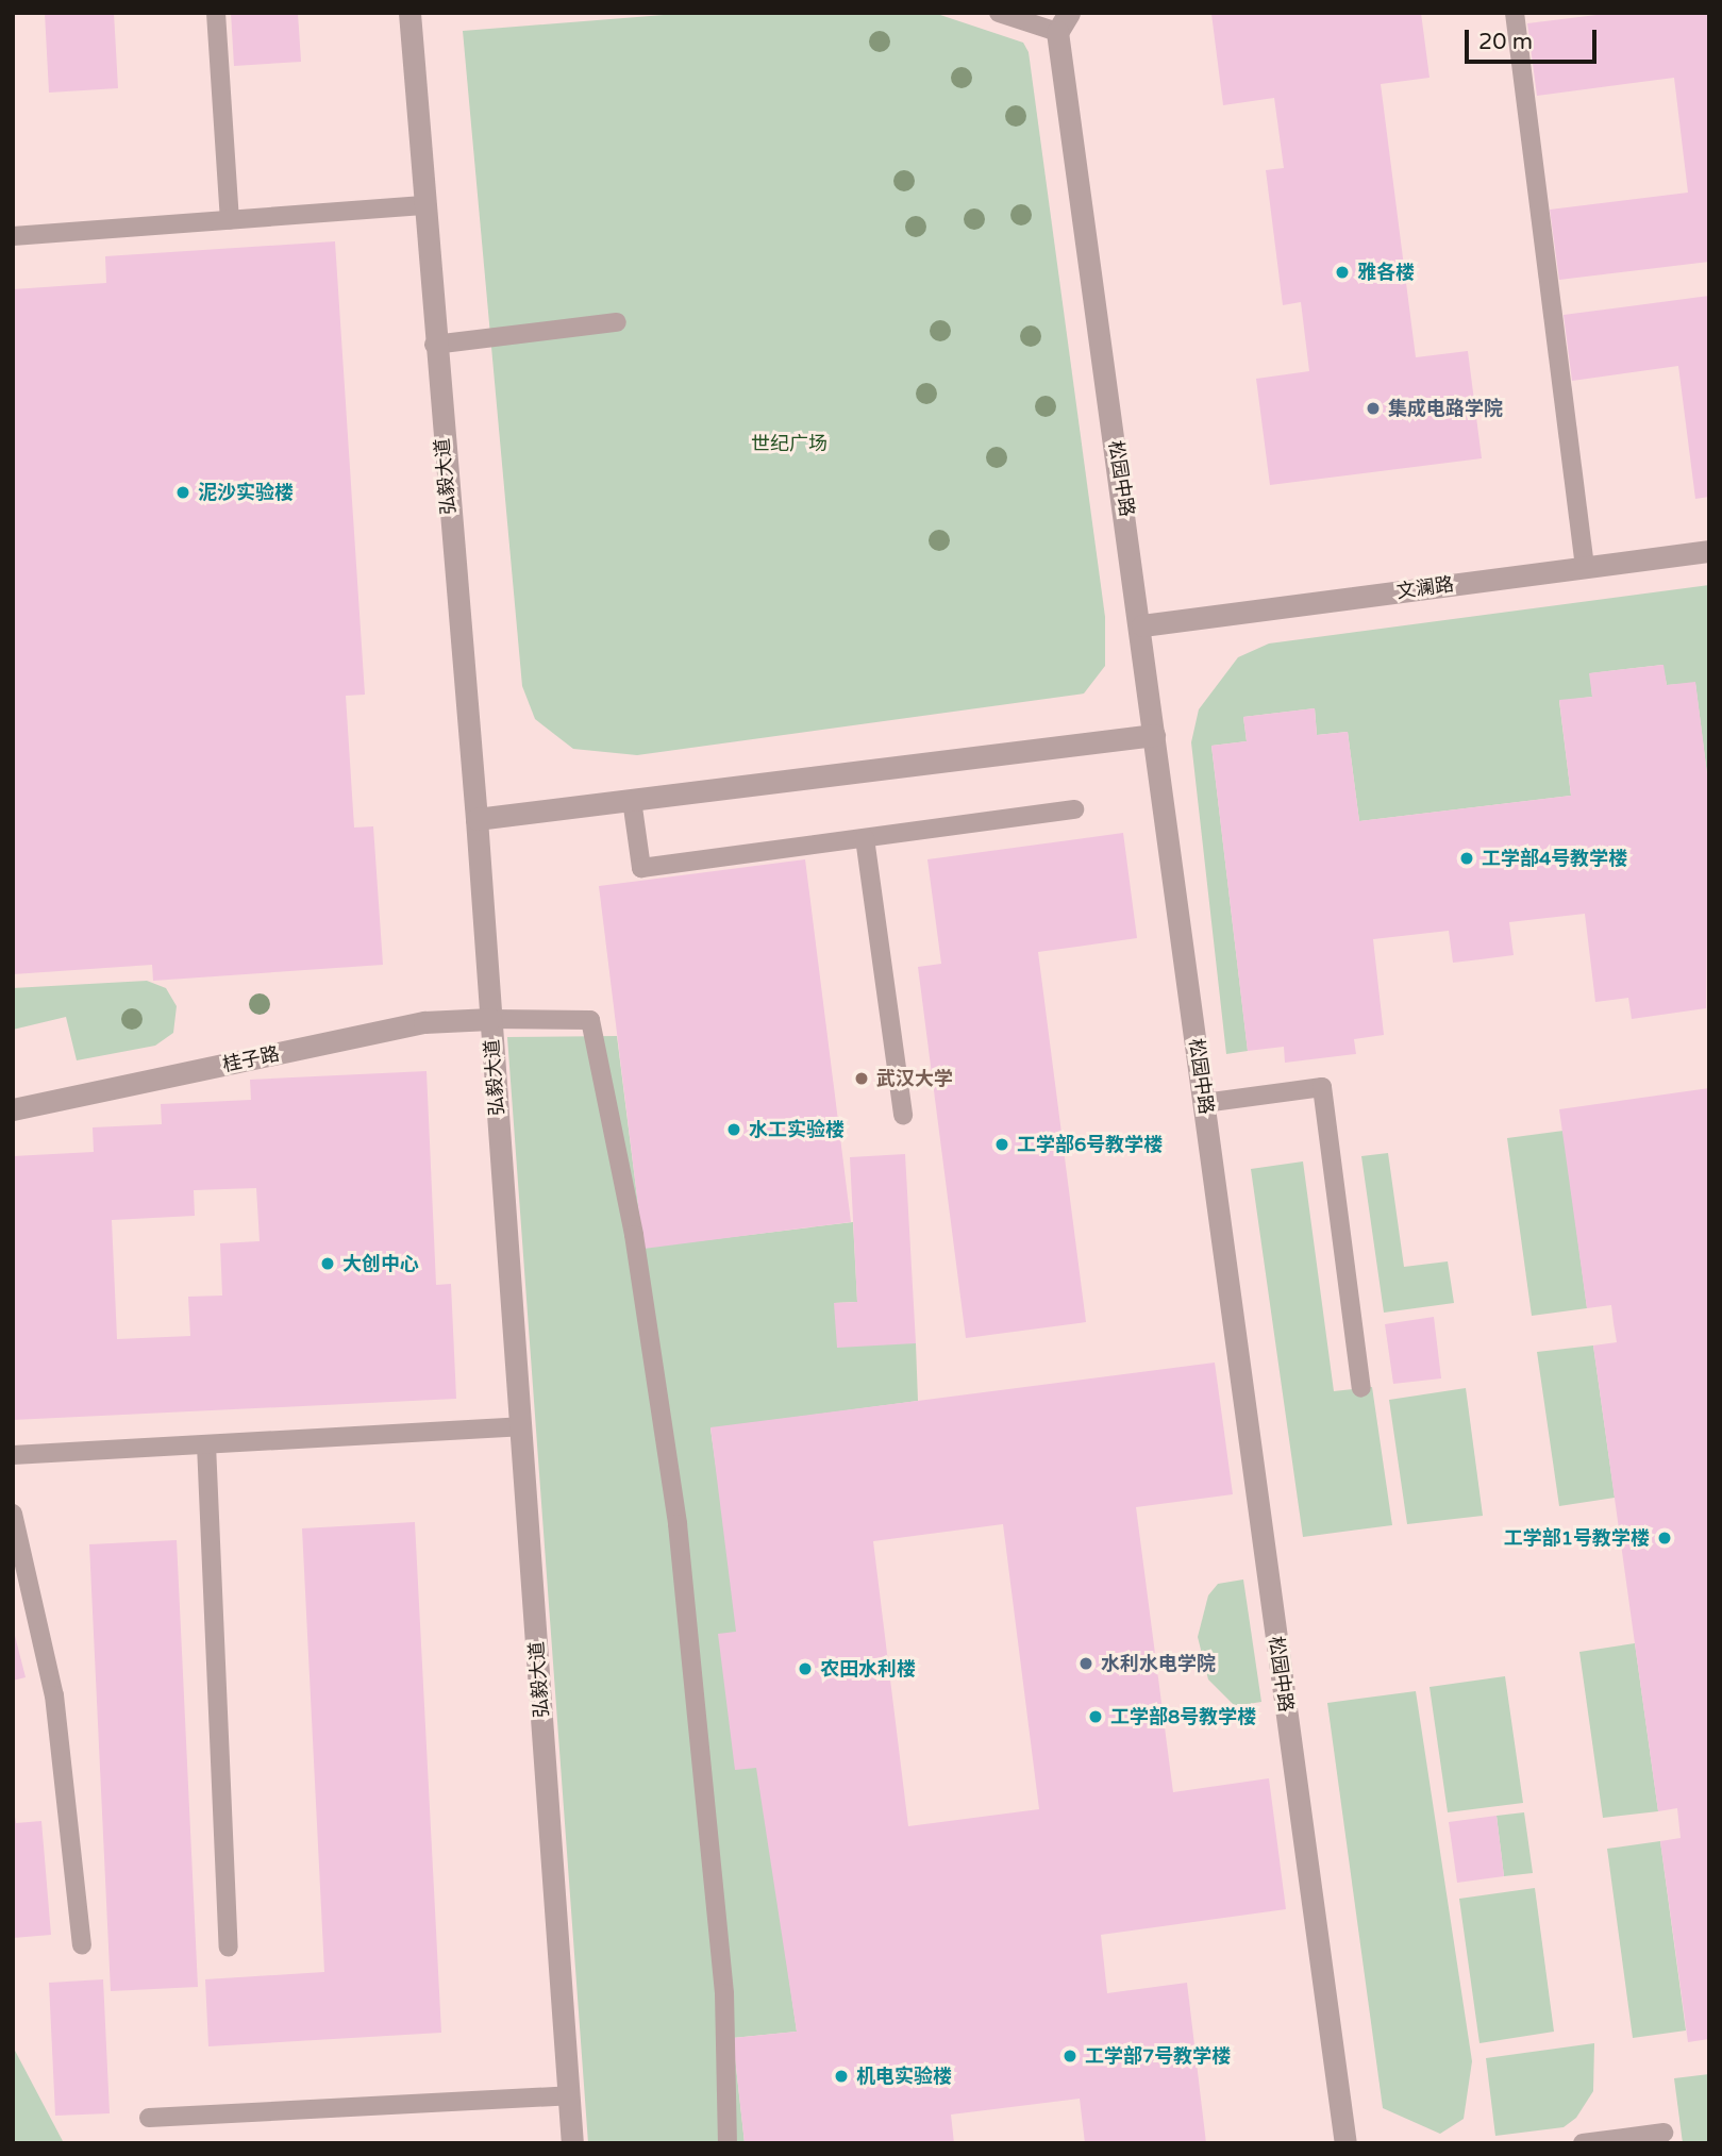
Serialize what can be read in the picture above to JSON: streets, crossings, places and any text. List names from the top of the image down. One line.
{"streets":{"street":["弘毅大道","松园中路","文澜路","桂子路"]},"crossings":[["弘毅大道","桂子路"],["松园中路","文澜路"]],"parks":["世纪广场"],"places":["雅各楼","集成电路学院","泥沙实验楼","工学部4号教学楼","武汉大学","水工实验楼","工学部6号教学楼","大创中心","工学部1号教学楼","水利水电学院","农田水利楼","工学部8号教学楼","工学部7号教学楼","机电实验楼"],"scale_bar":"20 m"}
